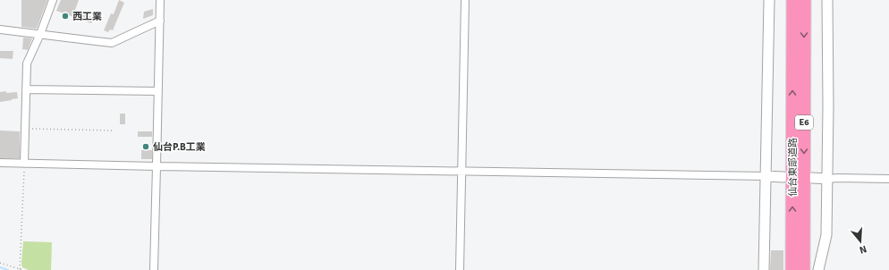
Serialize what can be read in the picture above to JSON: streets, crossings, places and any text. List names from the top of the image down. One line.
{"streets":{"highway":["E6","仙台東部道路"]},"places":["西工業","仙台P.B工業"],"north":"bottom"}
